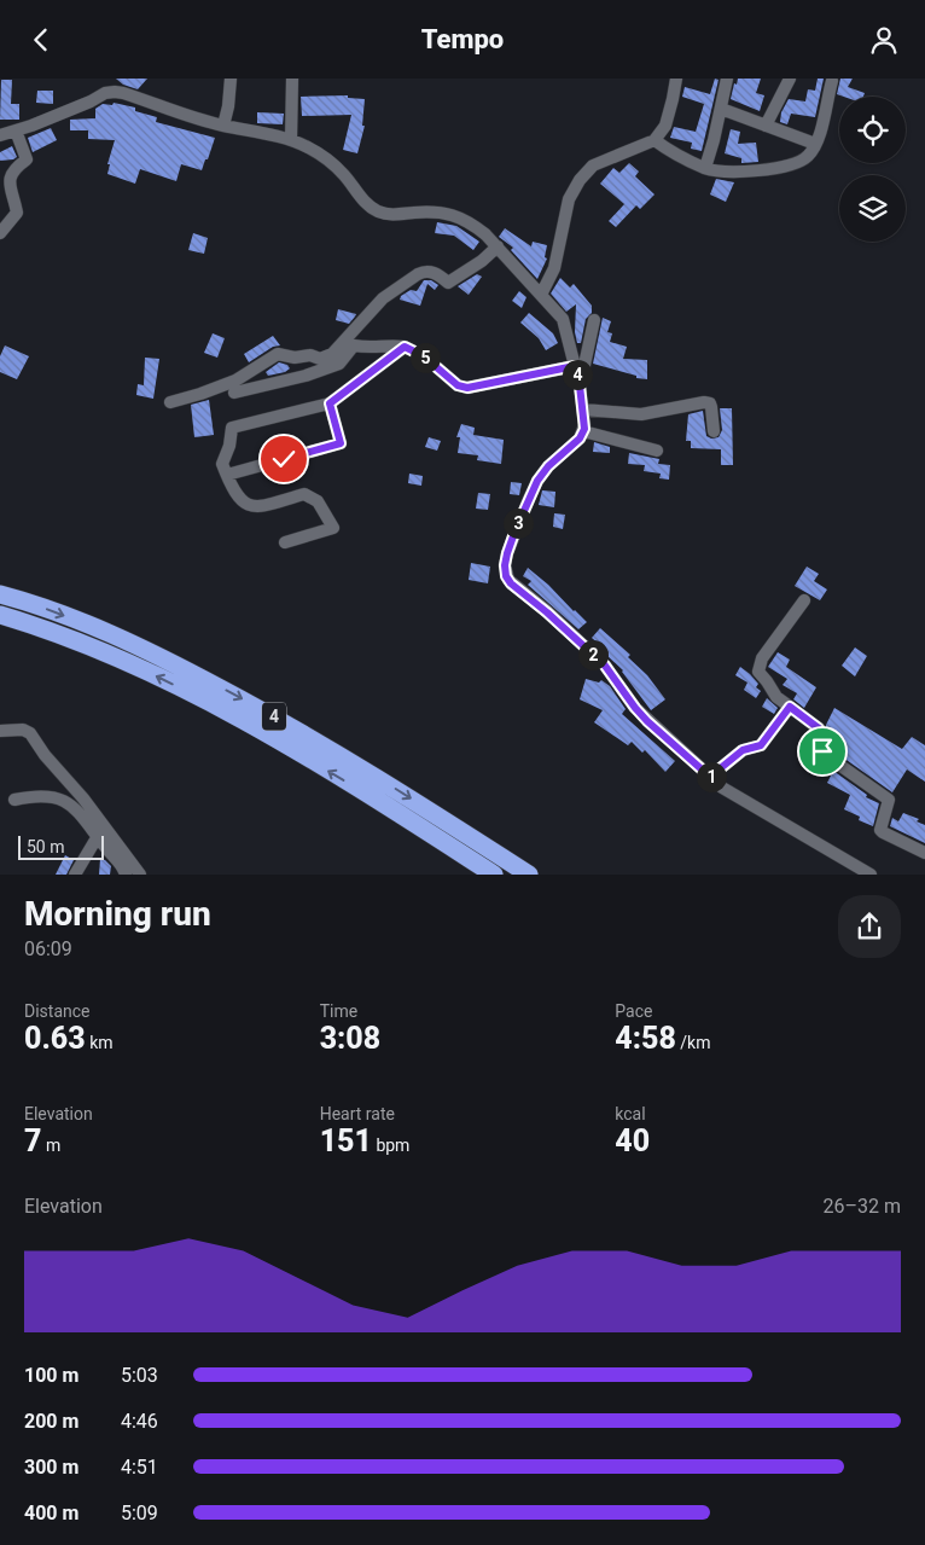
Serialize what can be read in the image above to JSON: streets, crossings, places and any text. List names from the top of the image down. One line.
{"streets":{"highway":["4"]},"scale_bar":"50 m","page":{"header":"Tempo","pins":["5","4","3","2","1"],"scale":"50 m","heading":["Morning run","06:09"],"stats":[["Distance","0.63 km"],["Time","3:08"],["Pace","4:58 /km"],["Elevation","7 m"],["Heart rate","151 bpm"],["kcal","40"]],"chart":["Elevation","26–32 m"],"list":[{"name":"100 m","note":"5:03"},{"name":"200 m","note":"4:46"},{"name":"300 m","note":"4:51"},{"name":"400 m","note":"5:09"}]}}
